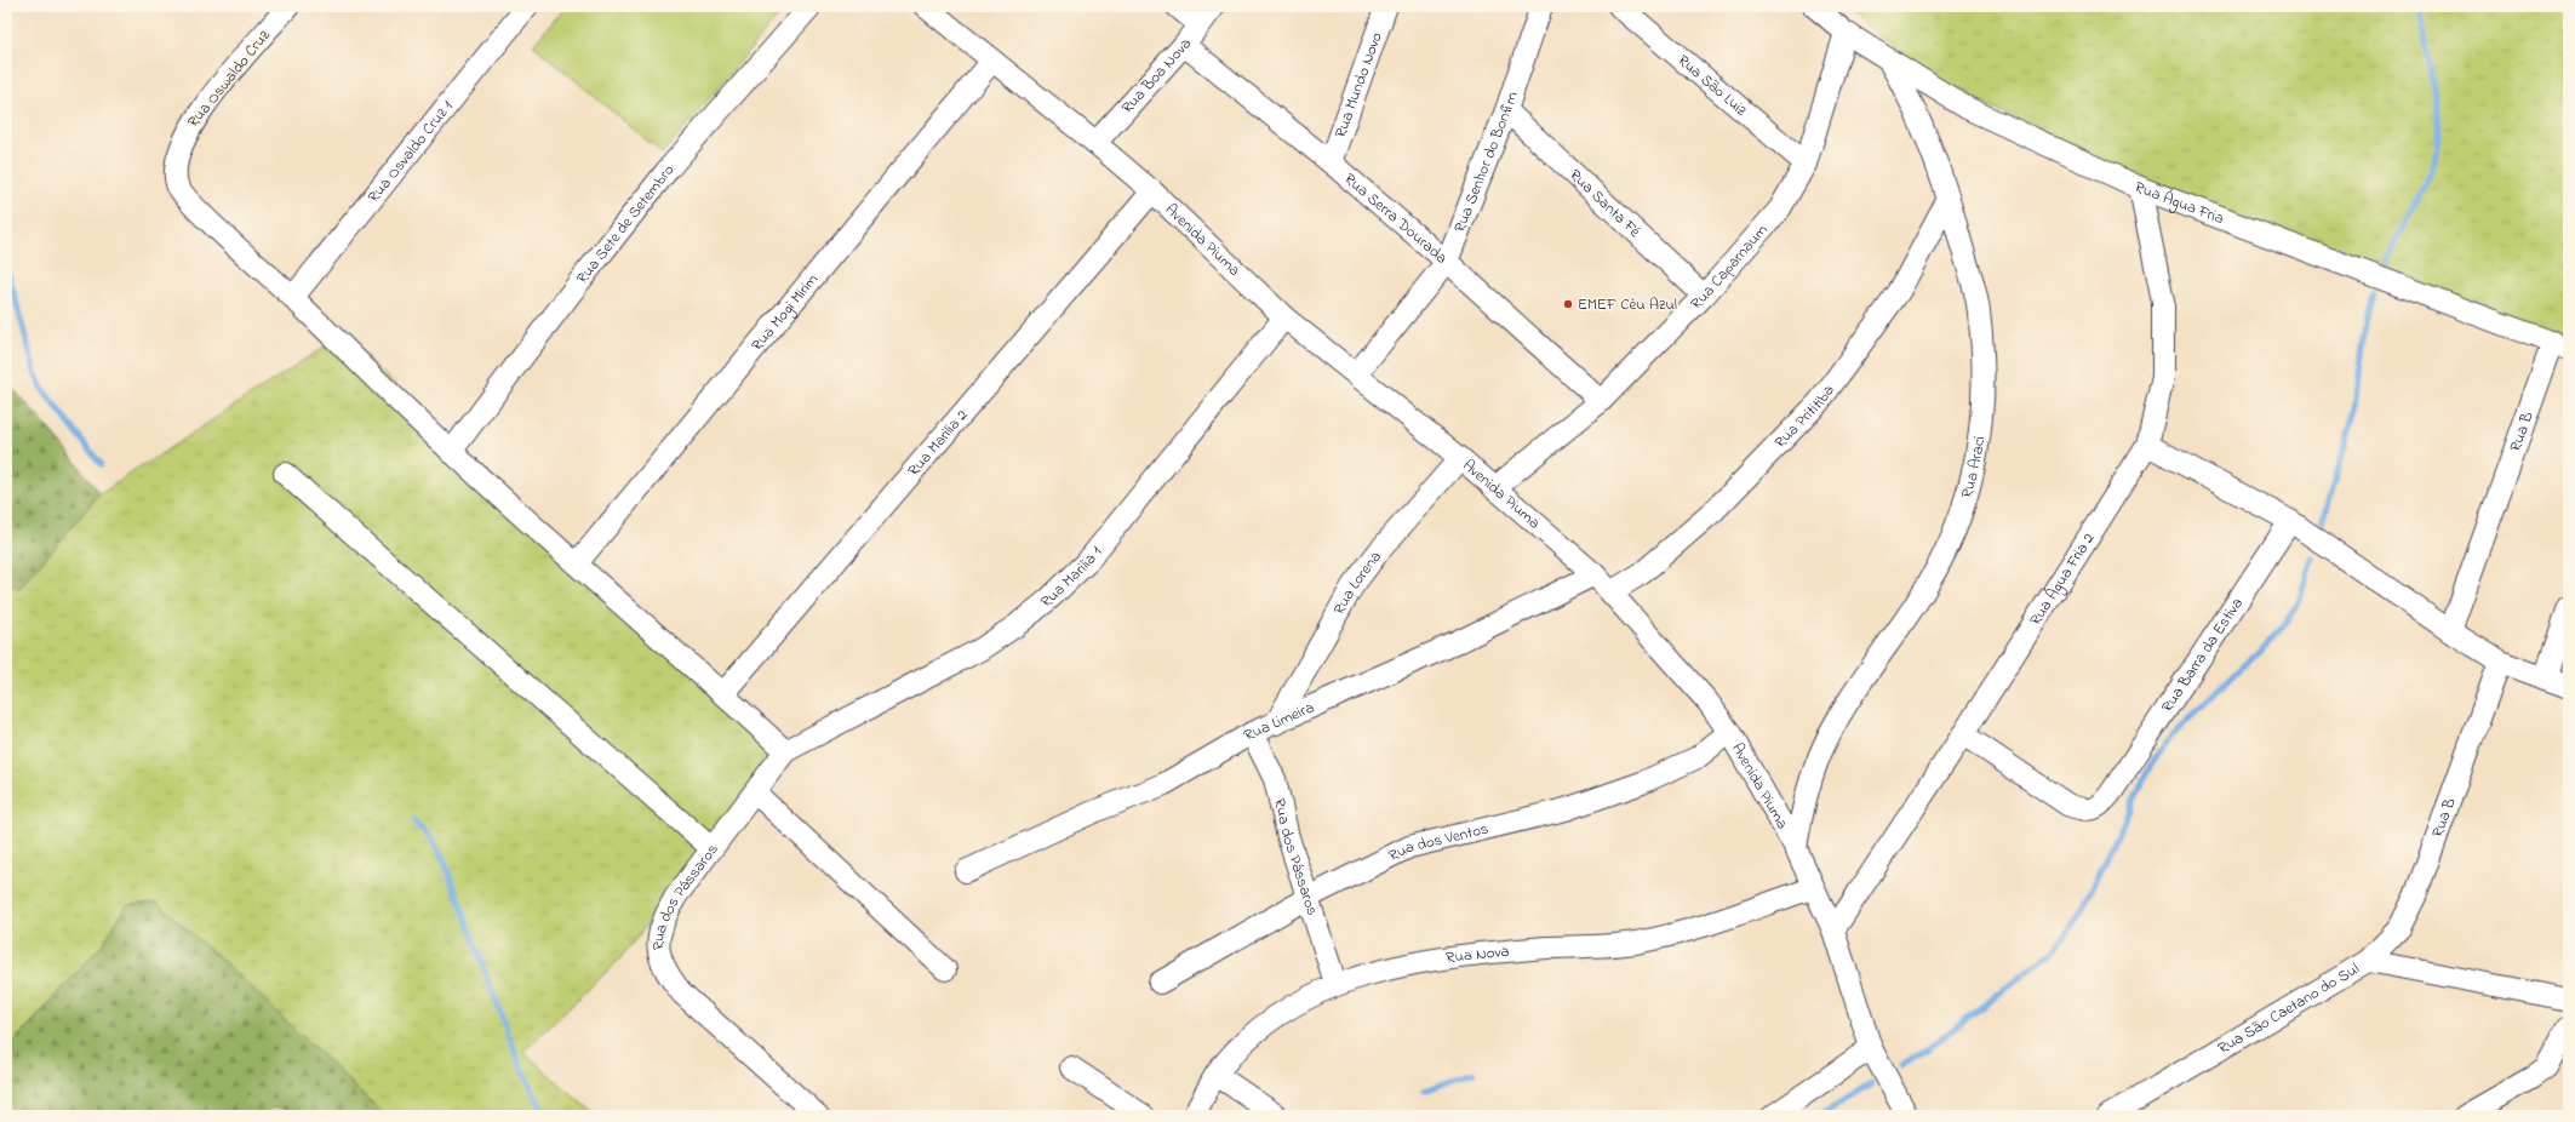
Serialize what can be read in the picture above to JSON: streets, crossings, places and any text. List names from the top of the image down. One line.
{"streets":{"street":["Rua Boa Nova","Rua Oswaldo Cruz","Rua Mundo Novo","Rua São Luiz","Rua Osvaldo Cruz 1","Rua Senhor do Bonfim","Rua Água Fria","Rua Santa Fé","Rua Serra Dourada","Rua Sete de Setembro","Avenida Piuma","Rua Caparnaum","Rua Mogi Mirim","Rua Prititiba","Rua B","Rua Marilia 2","Rua Araci","Rua Marilia 1","Rua Água Fria 2","Rua Lorena","Rua Barra da Estiva","Rua Limeira","Rua dos Ventos","Rua dos Pássaros","Rua Nova","Rua São Caetano do Sul"]},"crossings":[["Rua Boa Nova","Rua Serra Dourada"],["Rua Boa Nova","Avenida Piuma"],["Rua Oswaldo Cruz","Rua Osvaldo Cruz 1"],["Rua Mundo Novo","Rua Serra Dourada"],["Rua São Luiz","Rua Caparnaum"],["Rua Senhor do Bonfim","Rua Santa Fé"],["Rua Senhor do Bonfim","Rua Serra Dourada"],["Rua Senhor do Bonfim","Avenida Piuma"],["Rua Água Fria","Rua Caparnaum"],["Rua Água Fria","Rua B"],["Rua Água Fria","Rua Araci"],["Rua Água Fria","Rua Água Fria 2"],["Rua Santa Fé","Rua Caparnaum"],["Rua Serra Dourada","Rua Caparnaum"],["Avenida Piuma","Rua Caparnaum"],["Avenida Piuma","Rua Mogi Mirim"],["Avenida Piuma","Rua Prititiba"],["Avenida Piuma","Rua Marilia 2"],["Avenida Piuma","Rua Araci"],["Avenida Piuma","Rua Marilia 1"],["Avenida Piuma","Rua Água Fria 2"],["Avenida Piuma","Rua Lorena"],["Avenida Piuma","Rua Limeira"],["Avenida Piuma","Rua dos Ventos"],["Avenida Piuma","Rua Nova"],["Rua Prititiba","Rua Araci"],["Rua B","Rua São Caetano do Sul"],["Rua Marilia 1","Rua dos Pássaros"],["Rua Água Fria 2","Rua Barra da Estiva"],["Rua Lorena","Rua Limeira"],["Rua Limeira","Rua dos Pássaros"],["Rua dos Ventos","Rua dos Pássaros"],["Rua dos Pássaros","Rua Nova"]],"places":["EMEF Céu Azul"]}
